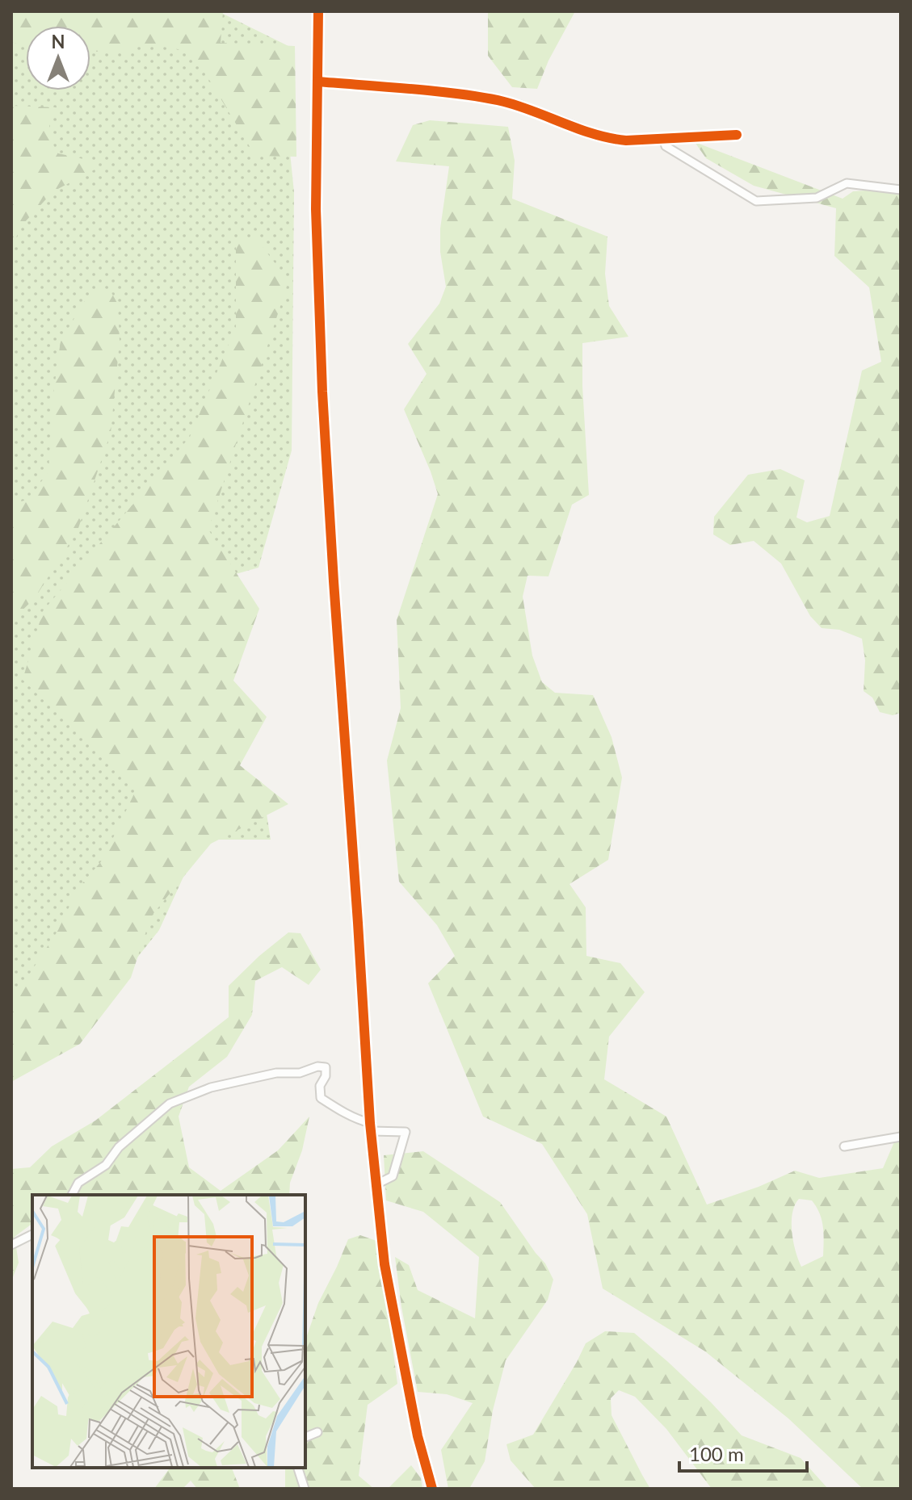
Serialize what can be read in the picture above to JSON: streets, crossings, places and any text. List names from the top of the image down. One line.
{"scale_bar":"100 m","north":"top"}
